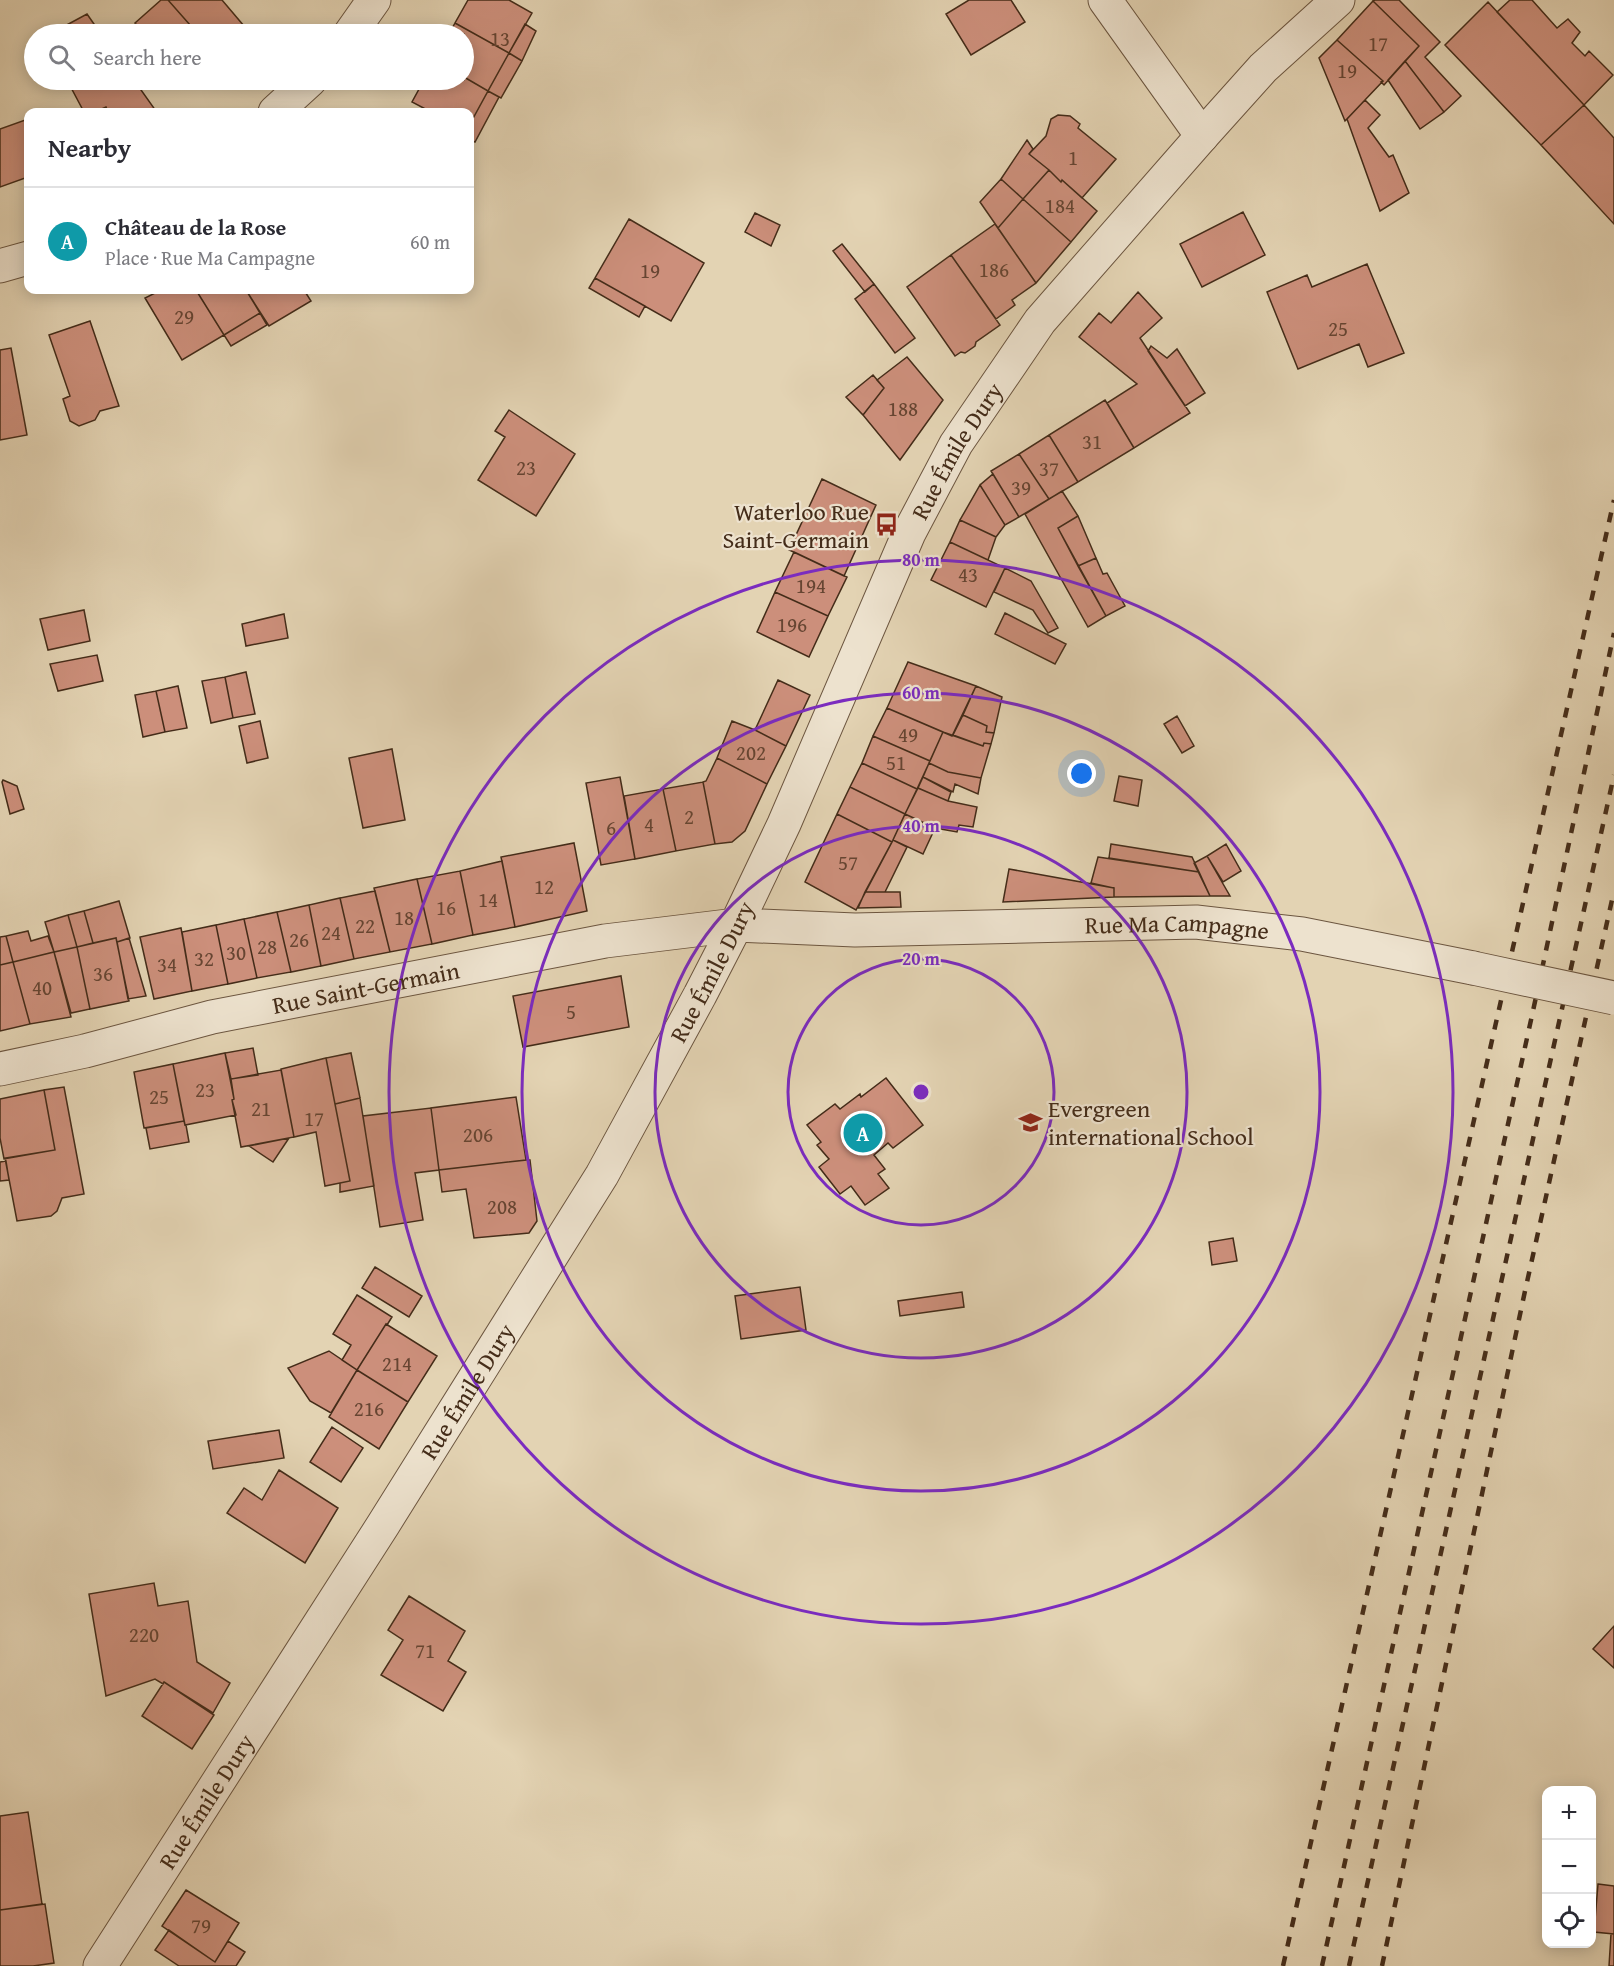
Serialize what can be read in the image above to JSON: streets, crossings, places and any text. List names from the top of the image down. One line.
{"streets":{"street":["Rue Émile Dury","Rue Ma Campagne","Rue Saint-Germain"]},"crossings":[["Rue Émile Dury","Rue Ma Campagne"],["Rue Émile Dury","Rue Saint-Germain"],["Rue Ma Campagne","Rue Saint-Germain"]],"places":{"bus stop":["Waterloo Rue Saint-Germain"],"school or university":["Evergreen international School"]},"house_numbers":["13","17","19","1","184","186","19","29","25","188","31","23","37","39","43","194","196","49","202","51","2","4","6","57","12","14","16","18","22","24","26","28","30","32","34","36","40","5","23","25","21","17","206","208","214","216","220","71","79"],"page":{"search":"Search here","heading":"Nearby","list":[{"mark":"A","name":"Château de la Rose","note":"Place · Rue Ma Campagne","value":"60 m"}],"pins":"A","map_buttons":["+","−"]},"rings":["80 m","60 m","40 m","20 m"]}
